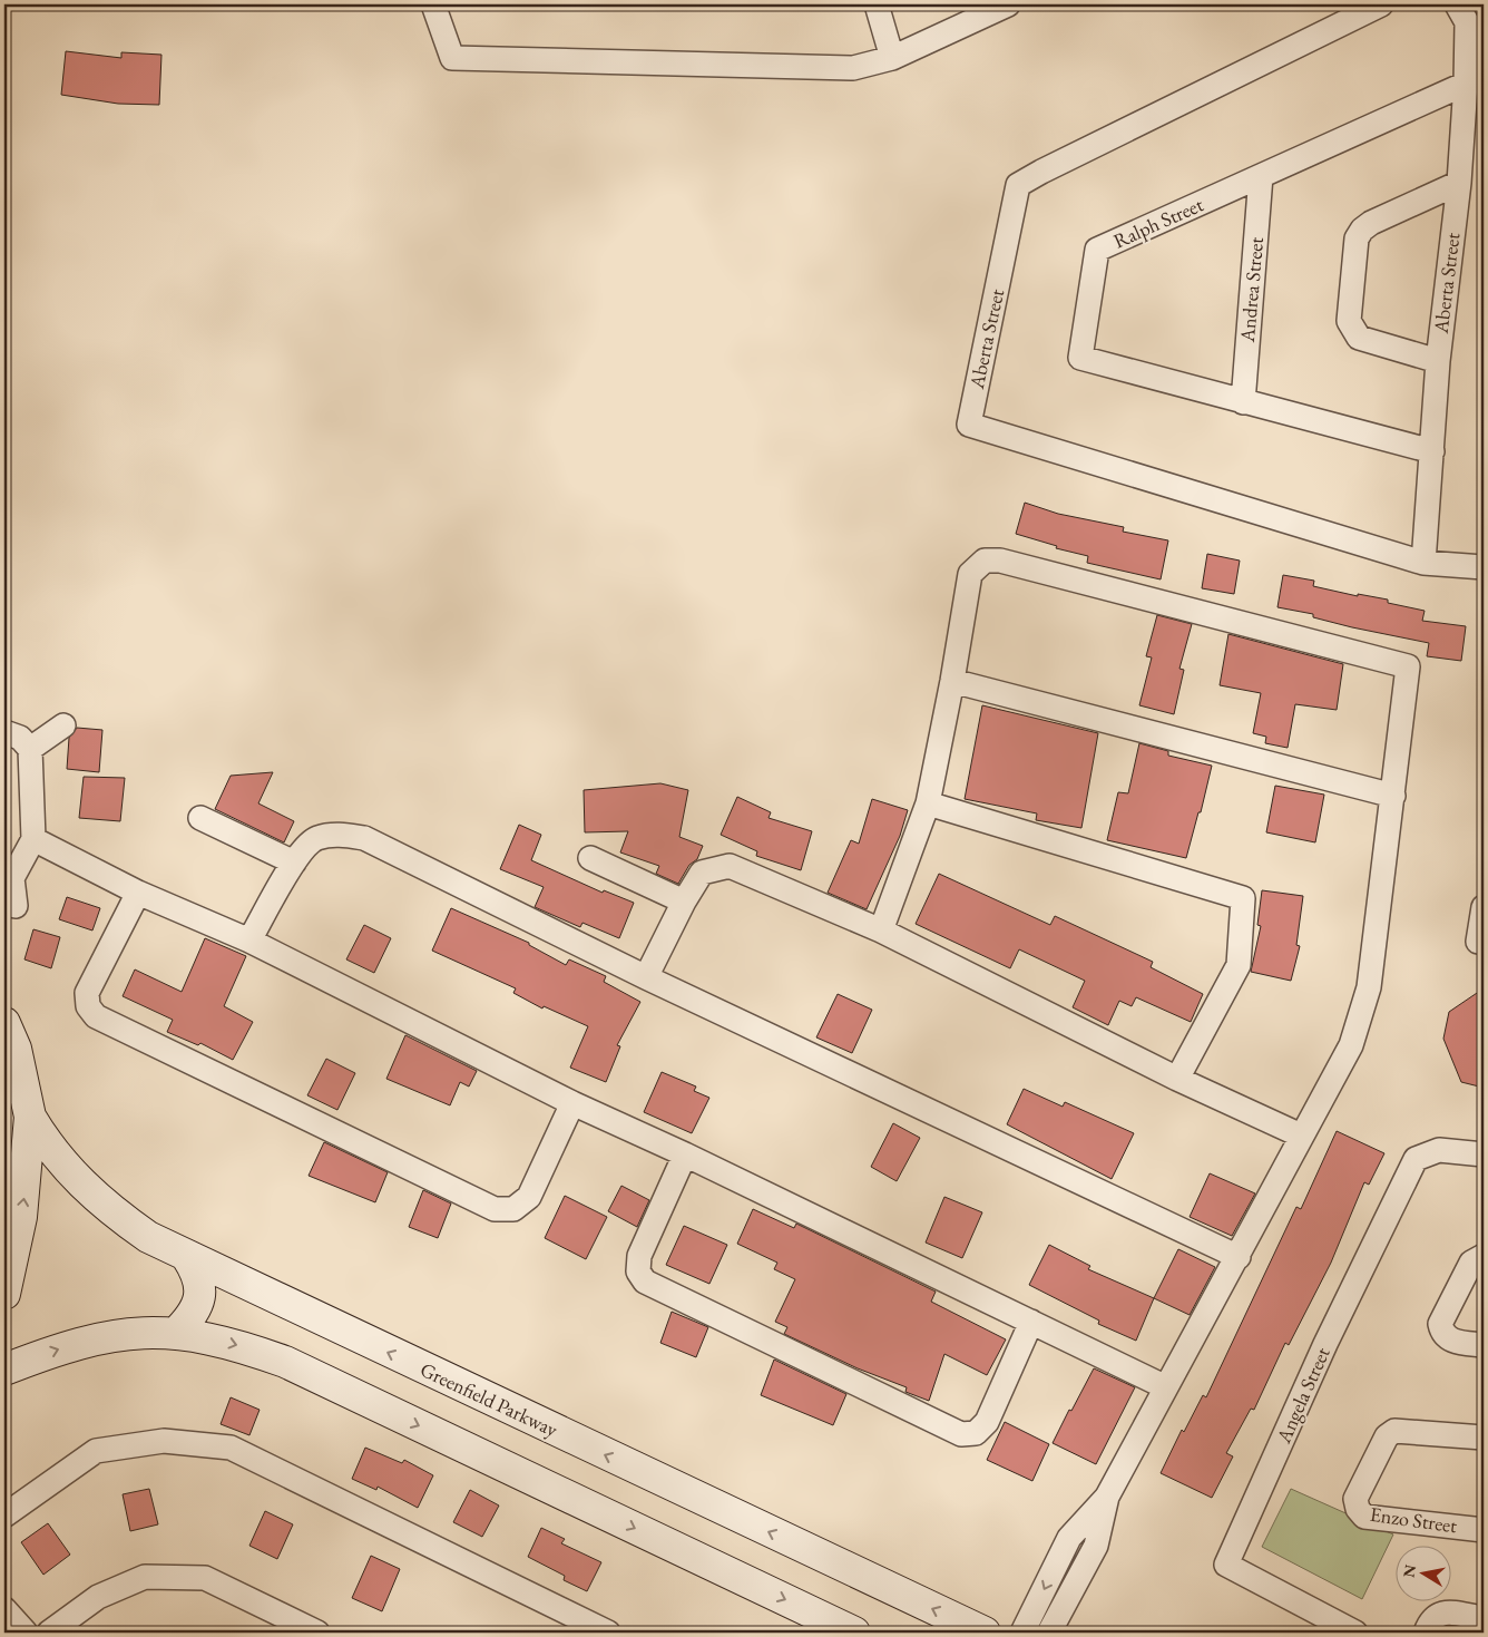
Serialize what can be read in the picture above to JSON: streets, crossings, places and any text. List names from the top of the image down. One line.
{"streets":{"main road":["Greenfield Parkway"],"street":["Ralph Street","Aberta Street","Andrea Street","Angela Street","Enzo Street"]},"crossings":[["Ralph Street","Aberta Street"],["Ralph Street","Andrea Street"]],"north":"left"}
